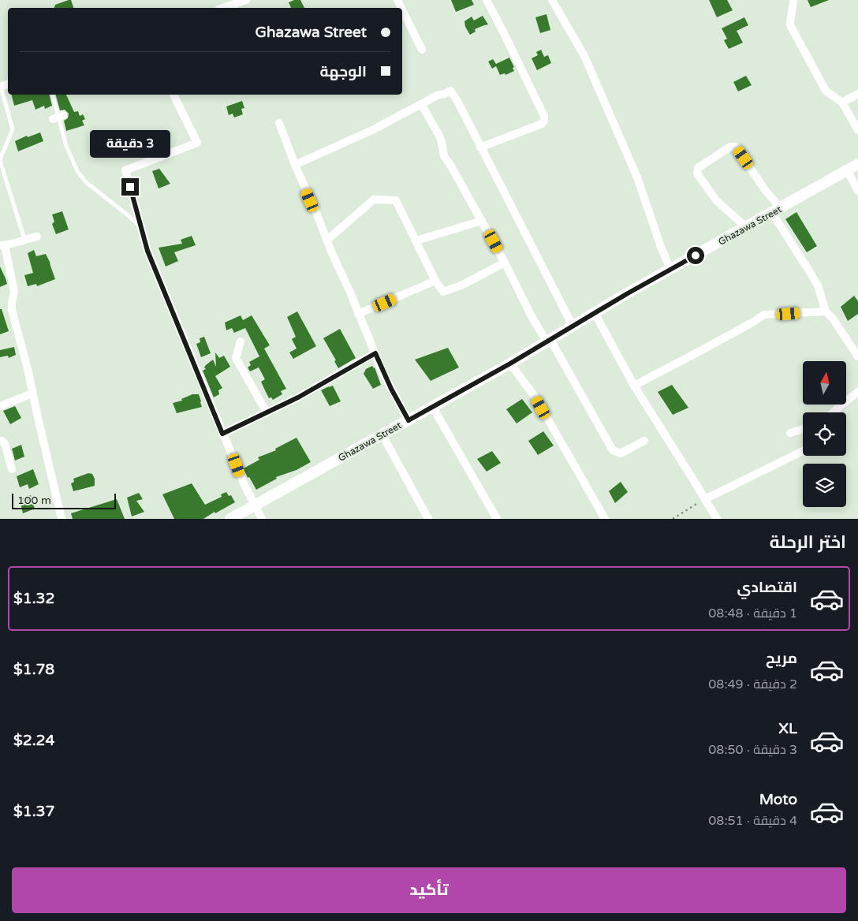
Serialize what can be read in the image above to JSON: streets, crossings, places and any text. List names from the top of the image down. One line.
{"streets":{"main road":["Ghazawa Street"]},"scale_bar":"100 m","north":"top","page":{"banner":["Ghazawa Street","الوجهة"],"bubble":"3 دقيقة","scale":"100 m","heading":"اختر الرحلة","list":[{"name":"اقتصادي","note":"1 دقيقة · 08:48","value":"$1.32"},{"name":"مريح","note":"2 دقيقة · 08:49","value":"$1.78"},{"name":"XL","note":"3 دقيقة · 08:50","value":"$2.24"},{"name":"Moto","note":"4 دقيقة · 08:51","value":"$1.37"}],"buttons":"تأكيد"}}
